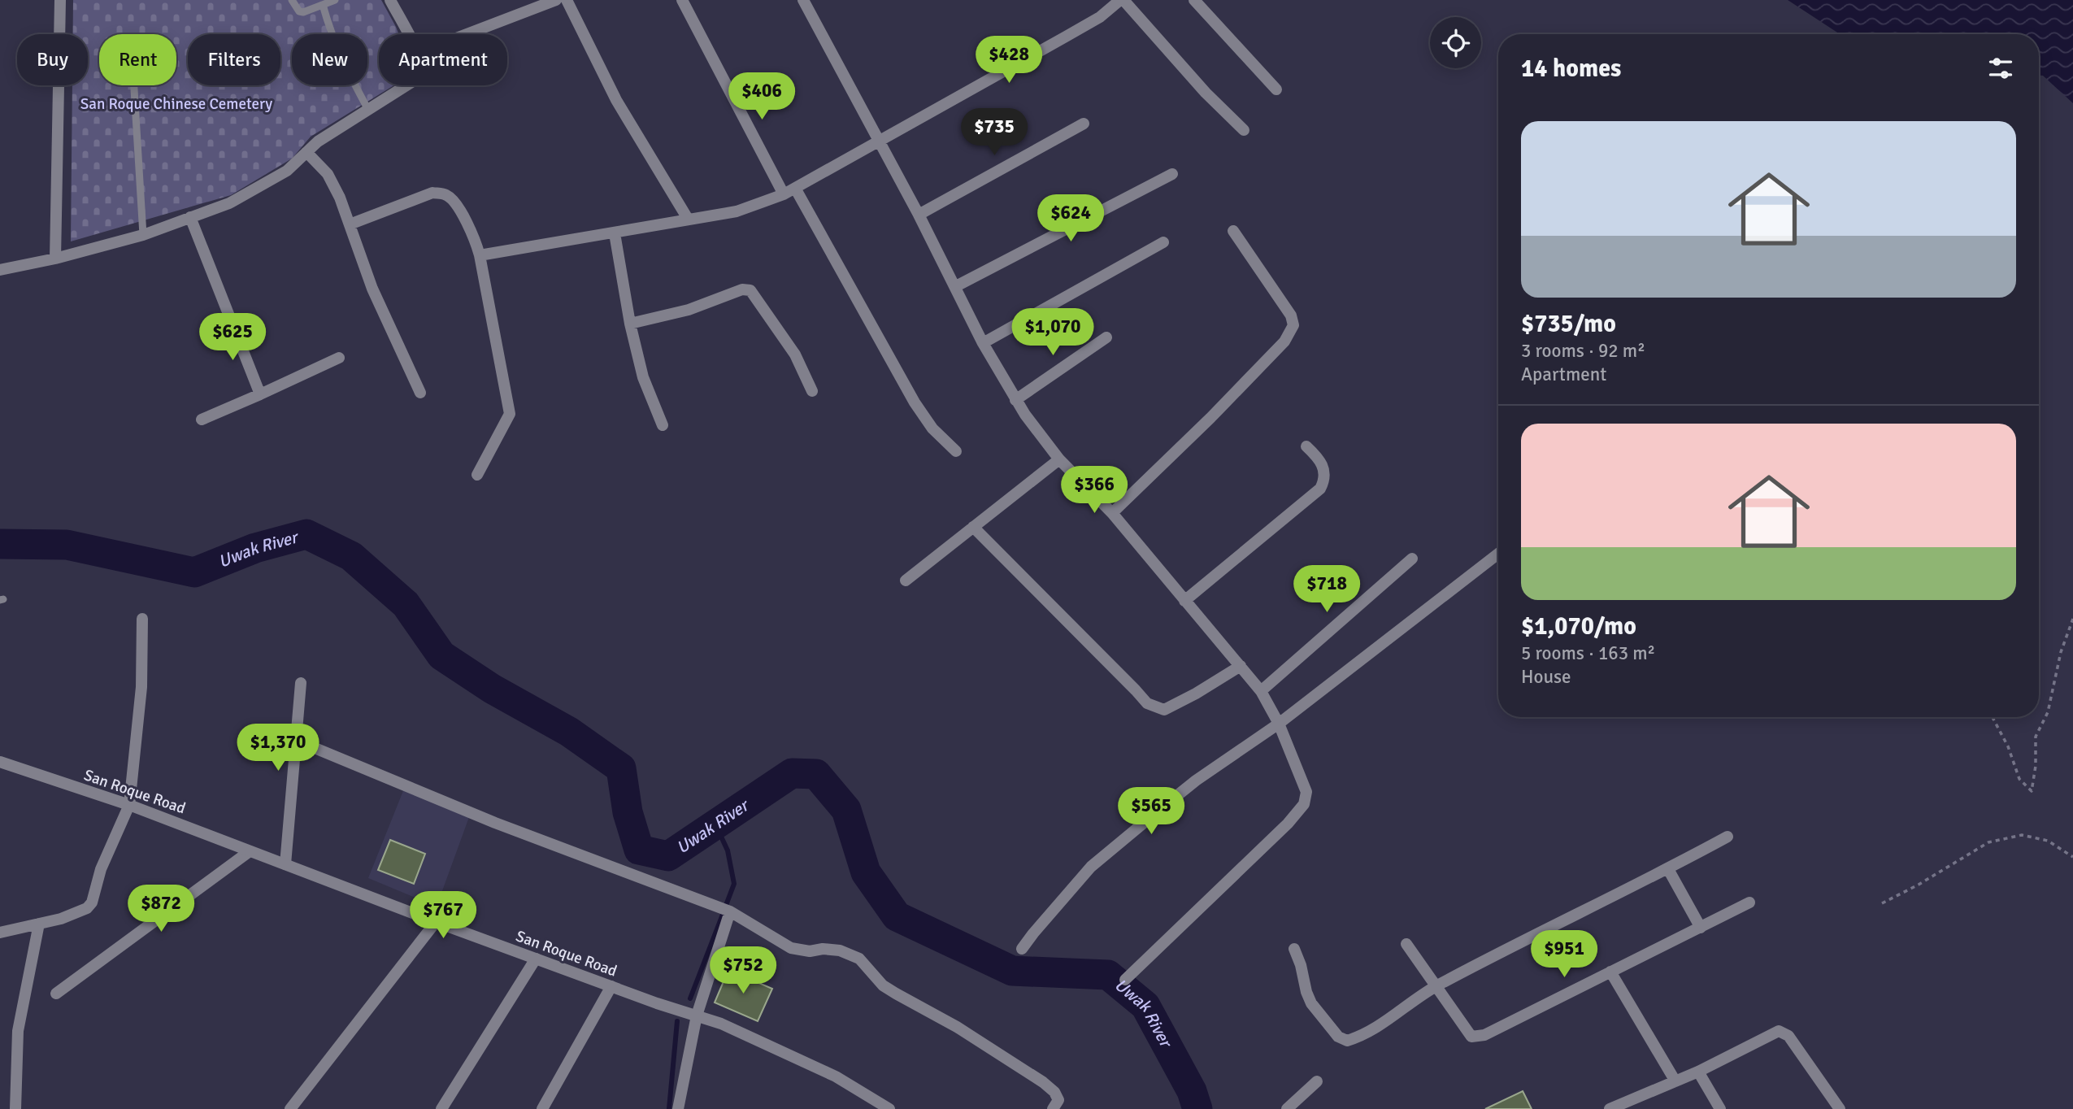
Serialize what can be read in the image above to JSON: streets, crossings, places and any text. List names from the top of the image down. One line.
{"streets":{"street":["San Roque Road"]},"water":["Uwak River"],"parks":["San Roque Chinese Cemetery"],"page":{"chip":["Buy","Rent","Filters","New","Apartment"],"heading":"14 homes","price":["$428","$406","$735","$624","$1,070","$625","$366","$718","$1,370","$565","$872","$767","$951","$752"],"list":[{"name":"$735/mo","note":"3 rooms · 92 m² · Apartment"},{"name":"$1,070/mo","note":"5 rooms · 163 m² · House"}]}}
